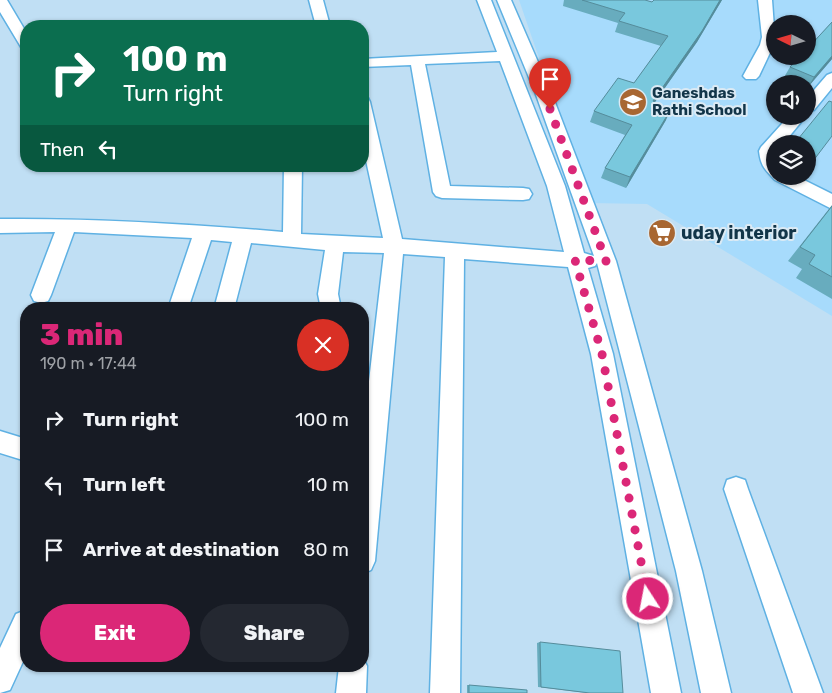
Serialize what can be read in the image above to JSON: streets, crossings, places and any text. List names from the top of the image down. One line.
{"places":{"school or university":["Ganeshdas Rathi School"],"supermarket":["uday interior"]},"north":"left","page":{"turn":["100 m","Turn right"],"then":"Then","heading":["3 min","190 m · 17:44"],"list":[{"name":"Turn right","value":"100 m"},{"name":"Turn left","value":"10 m"},{"name":"Arrive at destination","value":"80 m"}],"buttons":["Exit","Share"]}}
